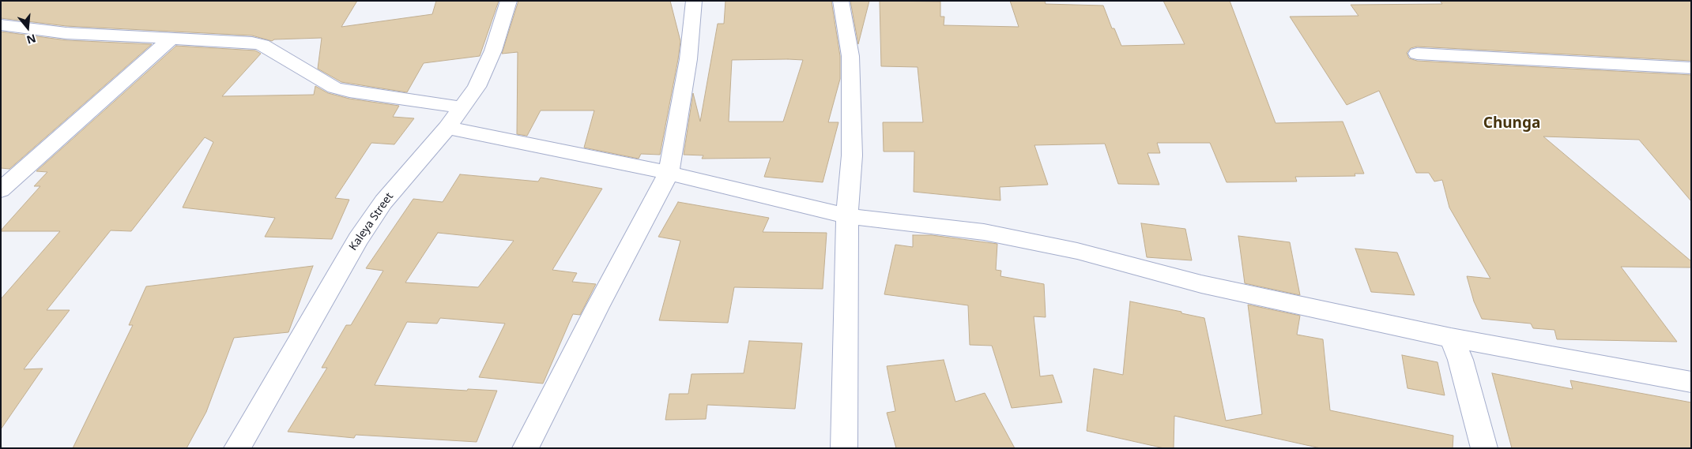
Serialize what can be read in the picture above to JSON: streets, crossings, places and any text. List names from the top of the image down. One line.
{"streets":{"street":["Kaleya Street"]},"districts":["Chunga"],"north":"bottom"}
